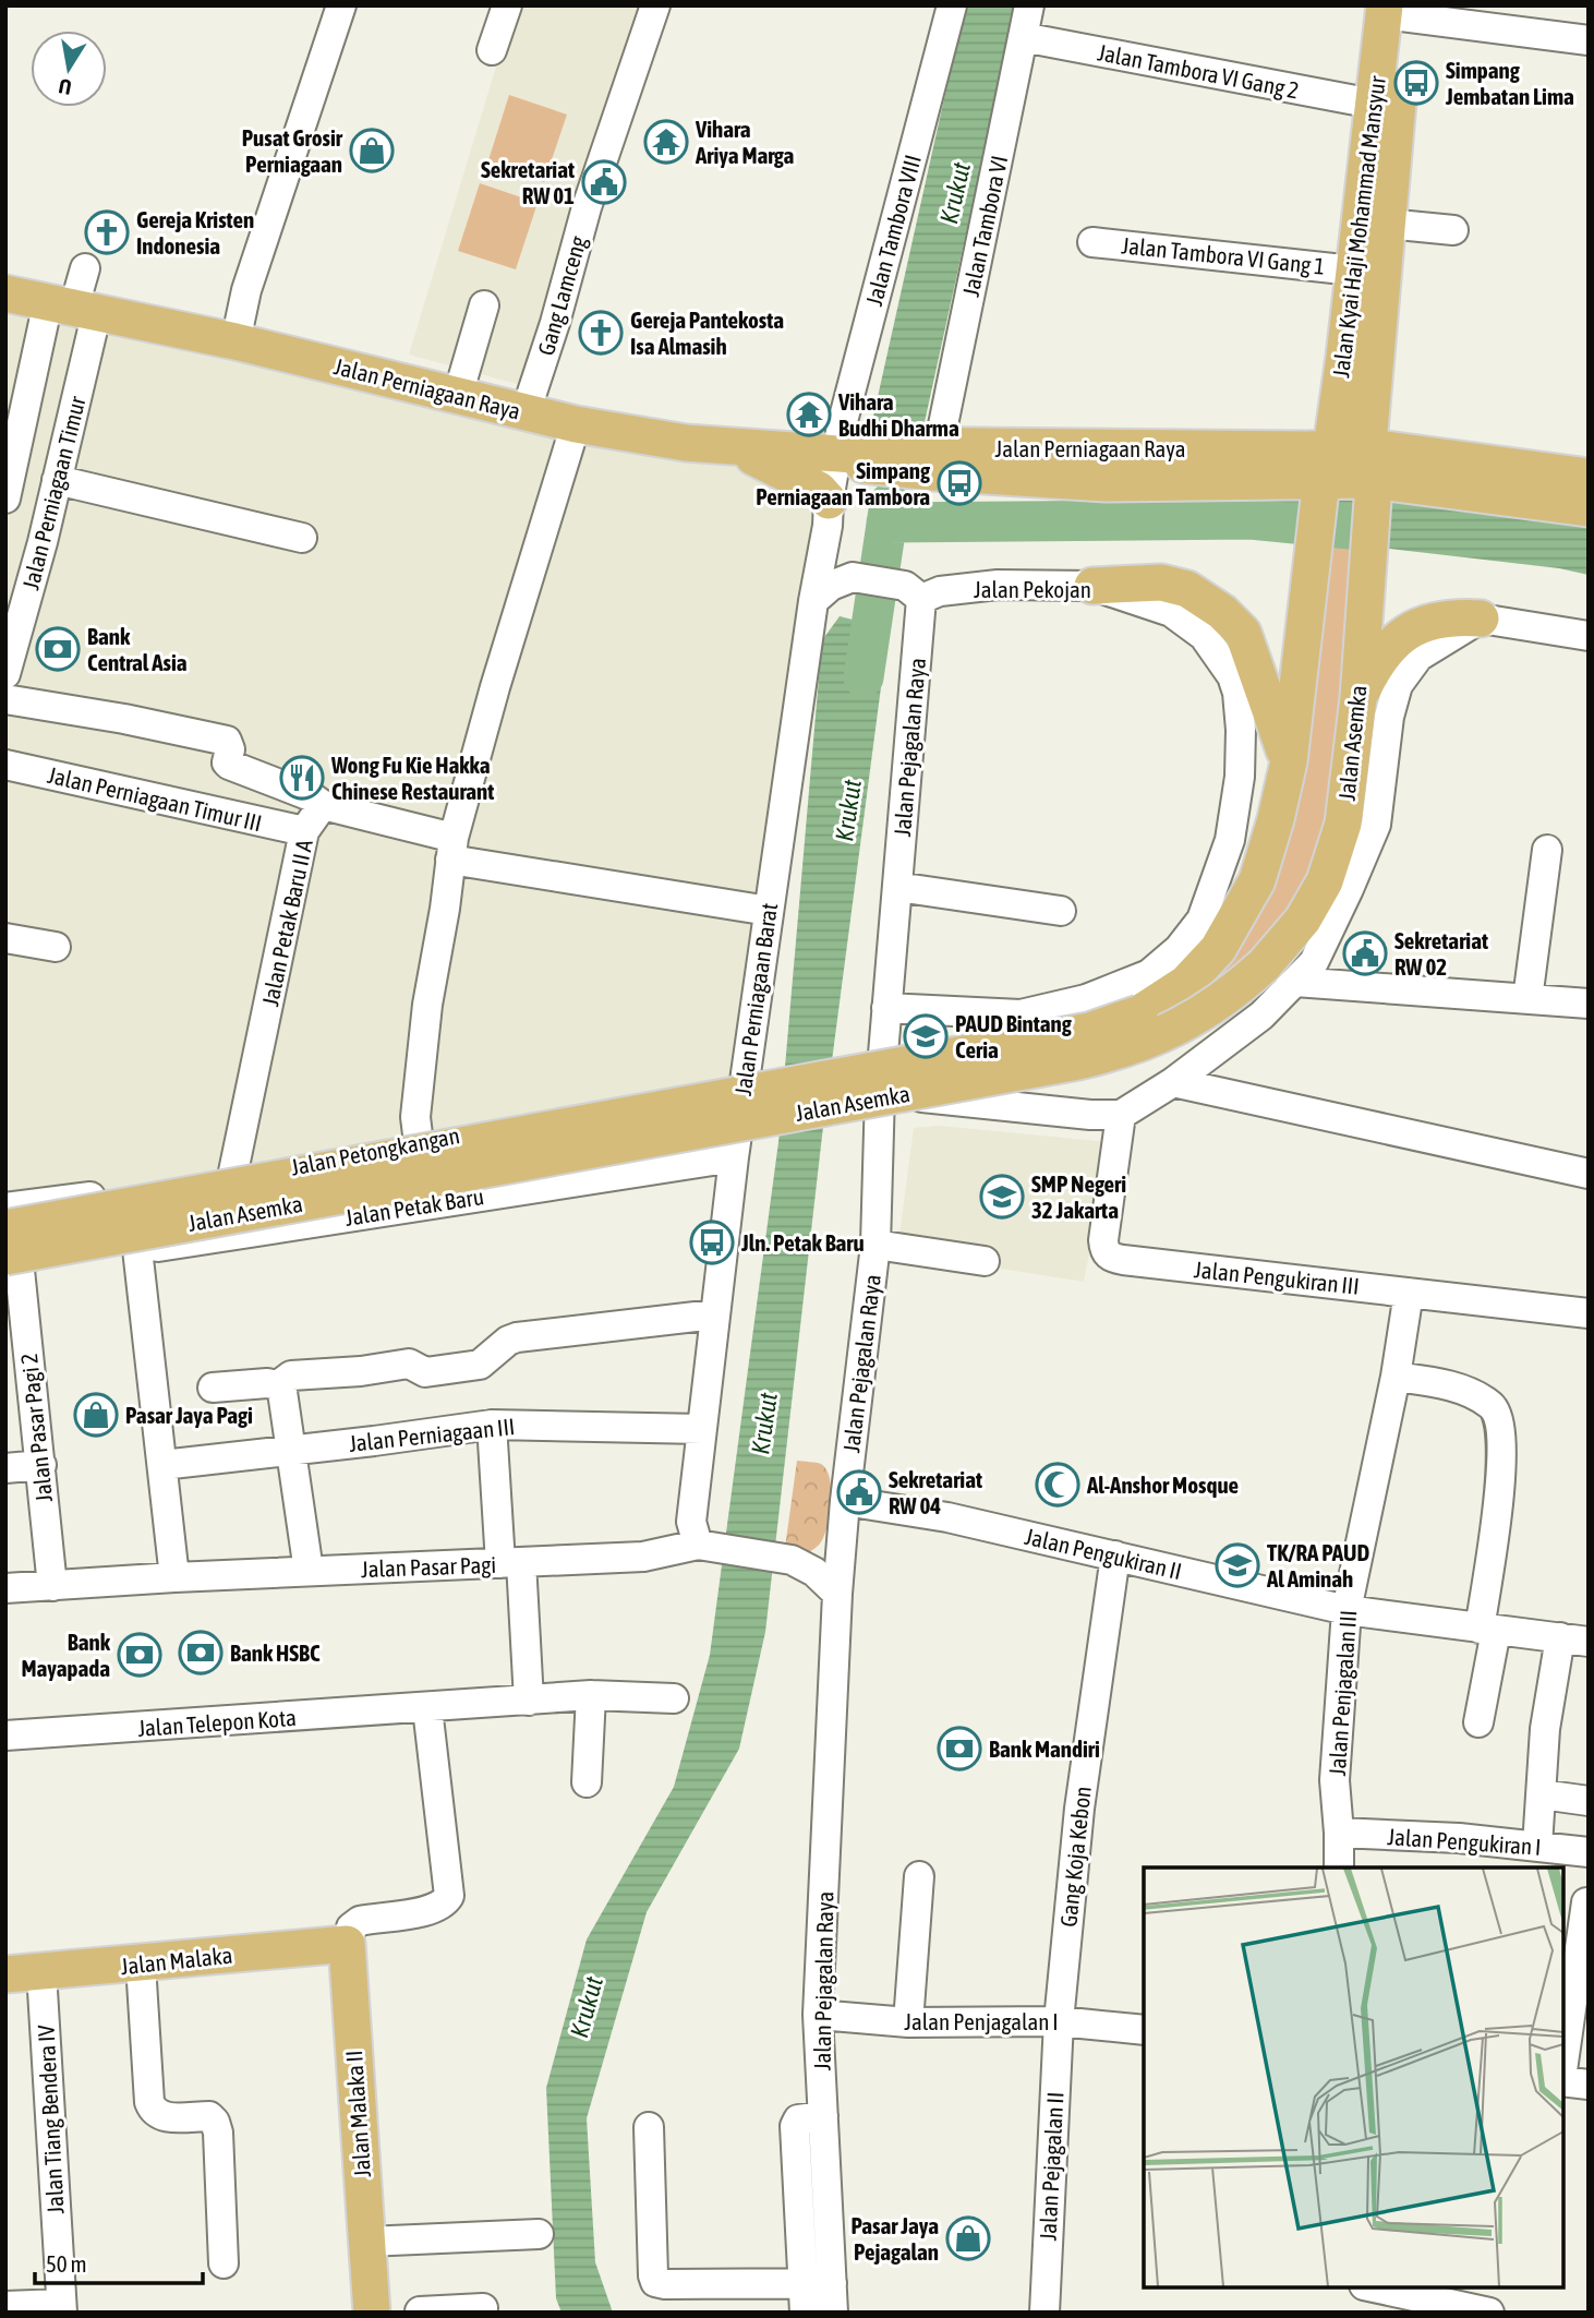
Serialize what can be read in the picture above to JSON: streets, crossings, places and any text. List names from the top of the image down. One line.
{"streets":{"main road":["Jalan Kyai Haji Mohammad Mansyur","Jalan Perniagaan Raya","Jalan Asemka","Jalan Malaka","Jalan Malaka II"],"street":["Jalan Tambora VI Gang 2","Jalan Tambora VI","Jalan Tambora VIII","Jalan Tambora VI Gang 1","Gang Lamceng","Jalan Perniagaan Timur","Jalan Pekojan","Jalan Pejagalan Raya","Jalan Perniagaan Timur III","Jalan Petak Baru II A","Jalan Perniagaan Barat","Jalan Petongkangan","Jalan Petak Baru","Jalan Pengukiran III","Jalan Pasar Pagi 2","Jalan Perniagaan III","Jalan Pengukiran II","Jalan Pasar Pagi","Jalan Penjagalan III","Jalan Telepon Kota","Jalan Pengukiran I","Gang Koja Kebon","Jalan Penjagalan I","Jalan Tiang Bendera IV","Jalan Pejagalan II"]},"crossings":[["Jalan Tambora VI Gang 2","Jalan Tambora VI"],["Jalan Tambora VI Gang 2","Jalan Kyai Haji Mohammad Mansyur"],["Jalan Tambora VI","Jalan Perniagaan Raya"],["Jalan Kyai Haji Mohammad Mansyur","Jalan Tambora VI Gang 1"],["Jalan Kyai Haji Mohammad Mansyur","Jalan Perniagaan Raya"],["Jalan Kyai Haji Mohammad Mansyur","Jalan Asemka"],["Jalan Tambora VIII","Jalan Perniagaan Raya"],["Jalan Tambora VIII","Jalan Perniagaan Barat"],["Gang Lamceng","Jalan Perniagaan Raya"],["Jalan Perniagaan Raya","Jalan Perniagaan Timur"],["Jalan Perniagaan Raya","Jalan Perniagaan Barat"],["Jalan Pekojan","Jalan Pejagalan Raya"],["Jalan Asemka","Jalan Petak Baru"],["Jalan Asemka","Jalan Pasar Pagi 2"],["Jalan Pejagalan Raya","Jalan Pengukiran II"],["Jalan Pejagalan Raya","Jalan Pasar Pagi"],["Jalan Pejagalan Raya","Jalan Penjagalan I"],["Jalan Perniagaan Timur III","Jalan Petak Baru II A"],["Jalan Petak Baru II A","Jalan Petongkangan"],["Jalan Perniagaan Barat","Jalan Petongkangan"],["Jalan Perniagaan Barat","Jalan Petak Baru"],["Jalan Perniagaan Barat","Jalan Perniagaan III"],["Jalan Perniagaan Barat","Jalan Pasar Pagi"],["Jalan Petak Baru","Jalan Pasar Pagi 2"],["Jalan Pengukiran III","Jalan Penjagalan III"],["Jalan Pasar Pagi 2","Jalan Pasar Pagi"],["Jalan Pengukiran II","Jalan Penjagalan III"],["Jalan Pengukiran II","Gang Koja Kebon"],["Jalan Penjagalan III","Jalan Pengukiran I"],["Gang Koja Kebon","Jalan Penjagalan I"],["Gang Koja Kebon","Jalan Pejagalan II"],["Jalan Malaka","Jalan Malaka II"],["Jalan Malaka","Jalan Tiang Bendera IV"],["Jalan Penjagalan I","Jalan Pejagalan II"]],"water":["Krukut"],"places":{"bus stop":["Simpang Jembatan Lima","Simpang Perniagaan Tambora","Jln. Petak Baru"],"temple":["Vihara Ariya Marga","Vihara Budhi Dharma"],"shop":["Pusat Grosir Perniagaan","Pasar Jaya Pagi","Pasar Jaya Pejagalan"],"public building":["Sekretariat RW 01","Sekretariat RW 02","Sekretariat RW 04"],"church":["Gereja Kristen Indonesia","Gereja Pantekosta Isa Almasih"],"bank":["Bank Central Asia","Bank HSBC","Bank Mayapada","Bank Mandiri"],"restaurant":["Wong Fu Kie Hakka Chinese Restaurant"],"school or university":["PAUD Bintang Ceria","SMP Negeri 32 Jakarta","TK/RA PAUD Al Aminah"],"mosque":["Al-Anshor Mosque"]},"scale_bar":"50 m","north":"bottom"}
